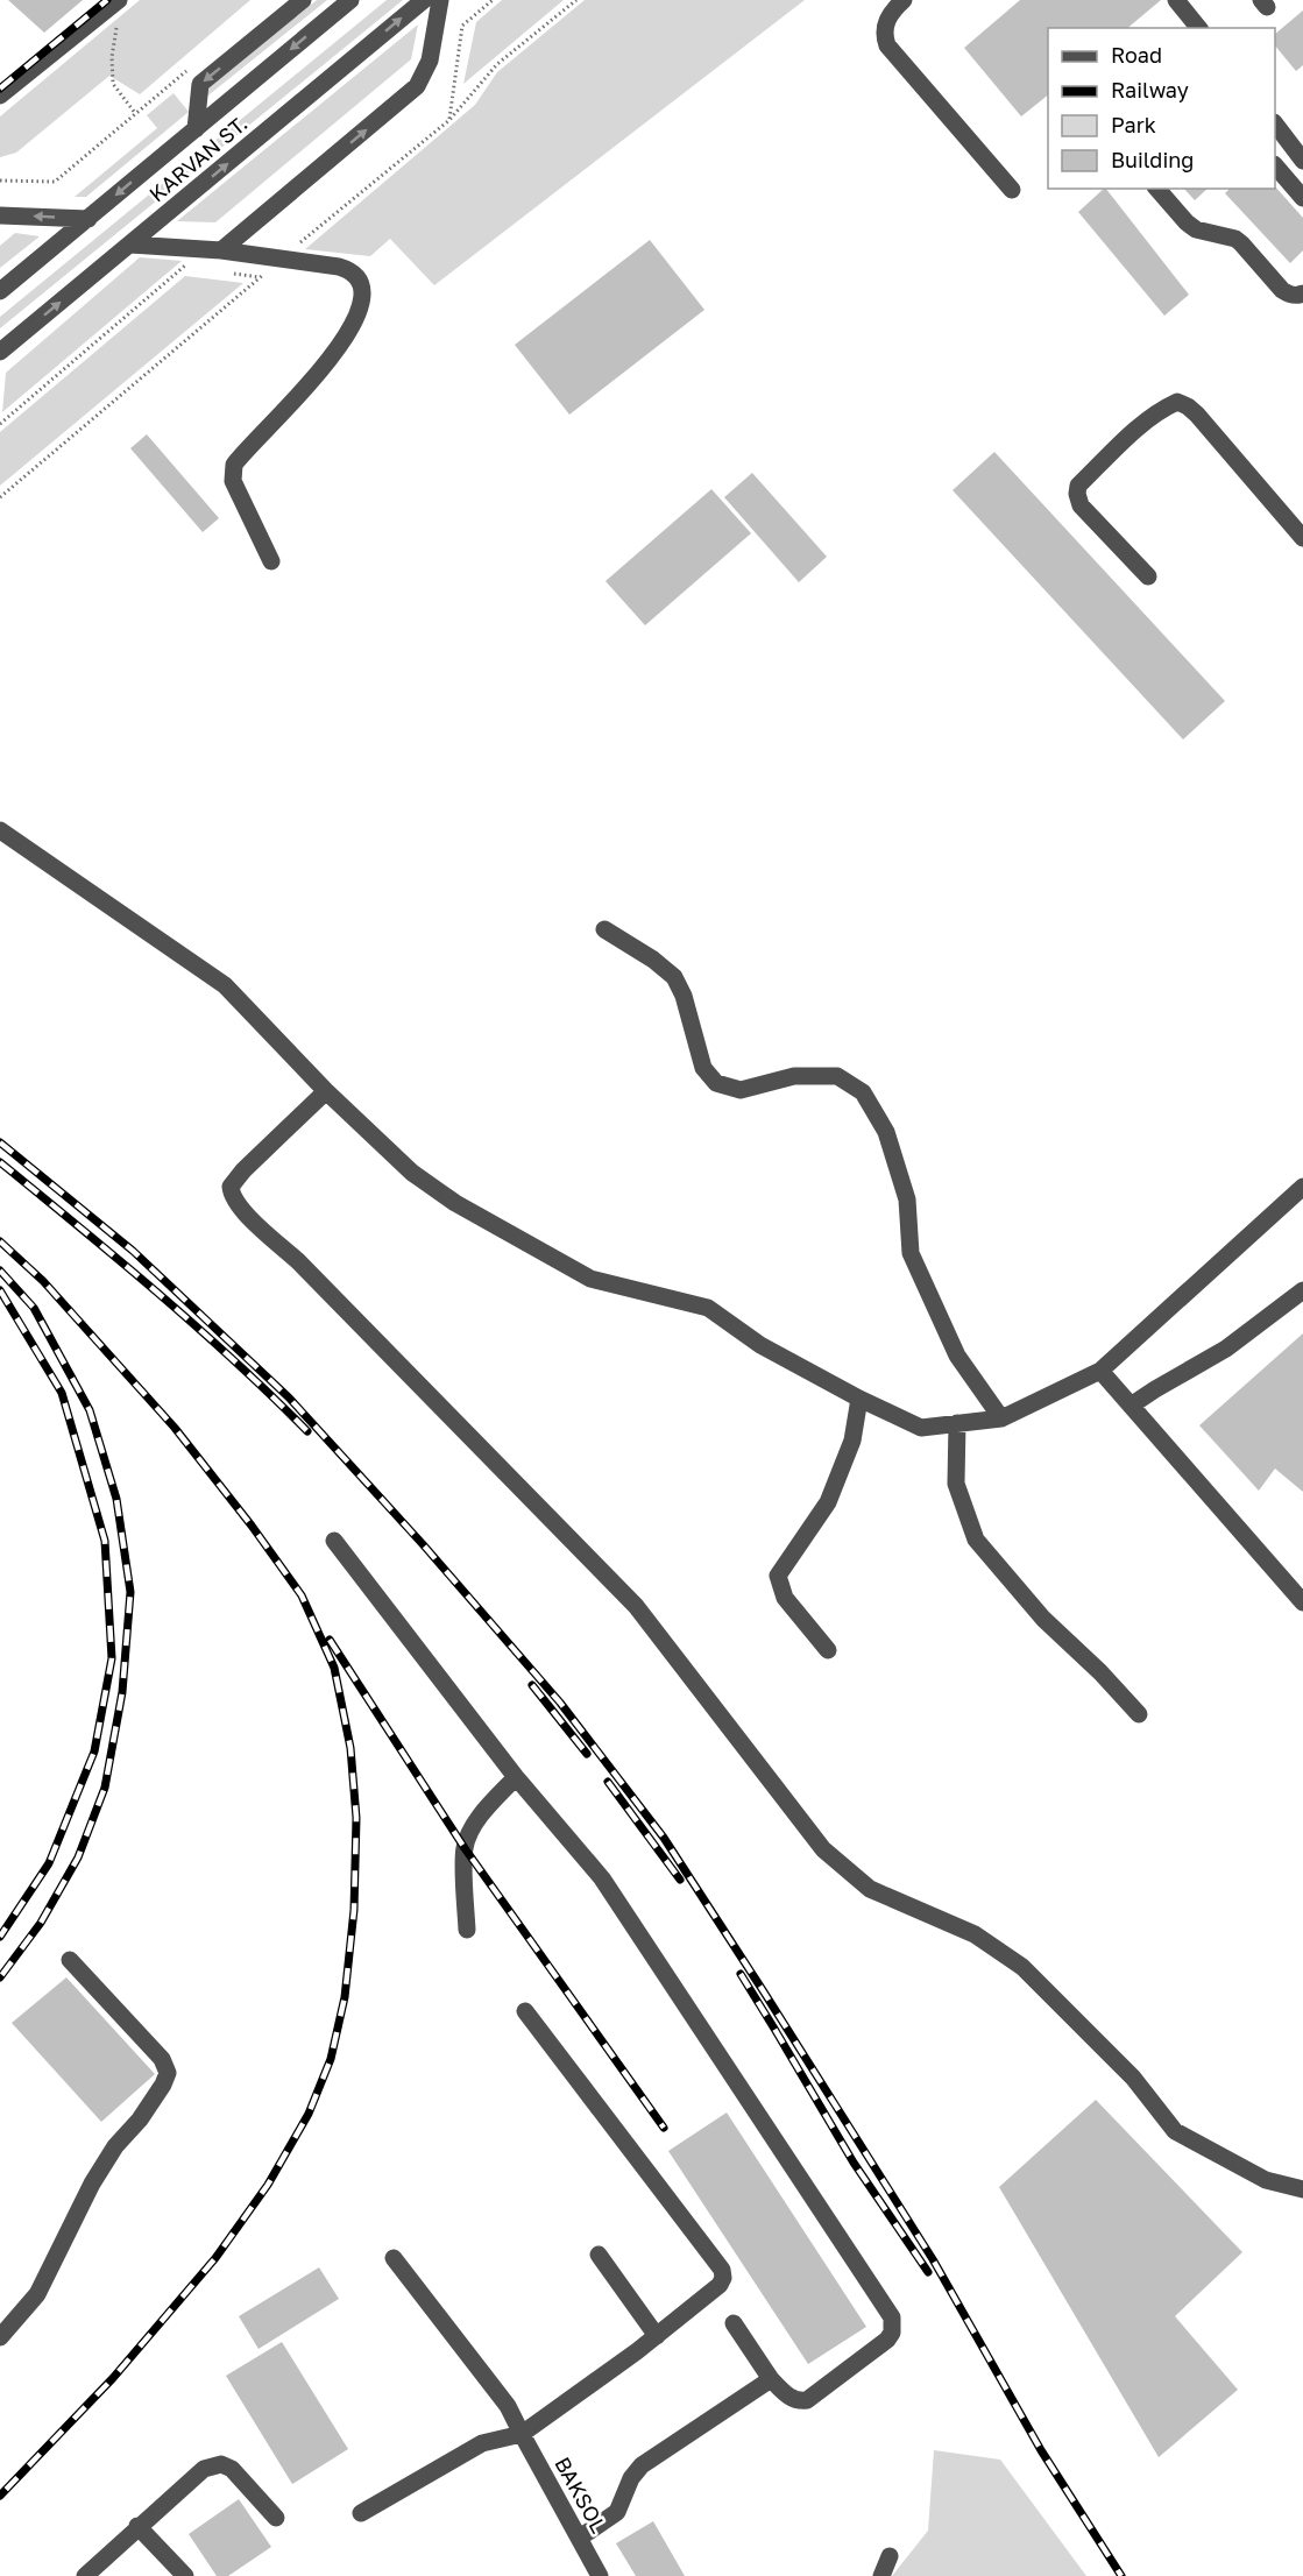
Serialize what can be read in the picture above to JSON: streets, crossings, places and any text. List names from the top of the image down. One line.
{"streets":{"street":["KARVAN ST.","BAKSOL"]},"legend":["Road","Railway","Park","Building"]}
